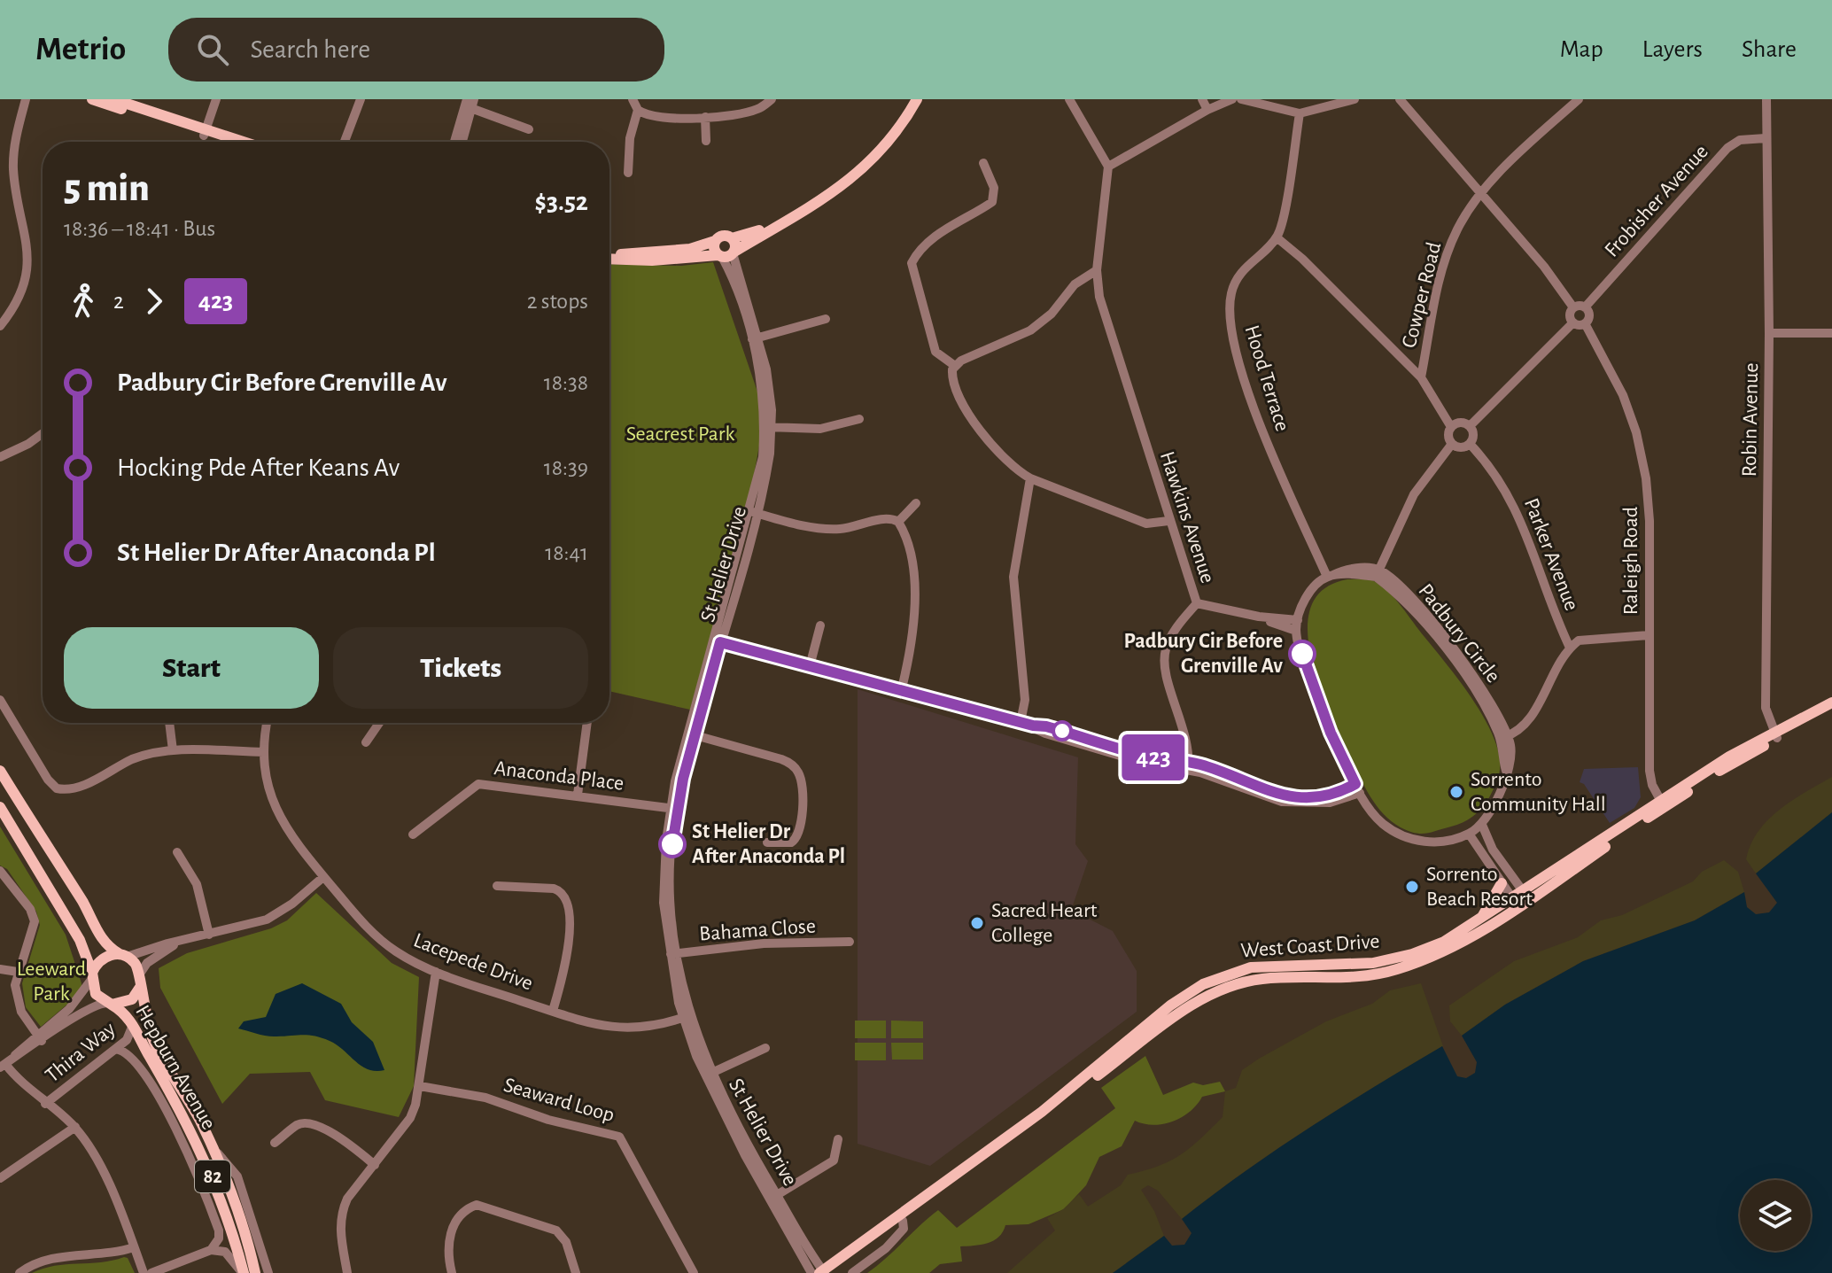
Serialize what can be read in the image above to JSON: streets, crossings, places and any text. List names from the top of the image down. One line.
{"streets":{"main road":["West Coast Drive","Hepburn Avenue","82"],"street":["Frobisher Avenue","Cowper Road","Hood Terrace","Robin Avenue","Hawkins Avenue","Parker Avenue","Raleigh Road","St Helier Drive","Padbury Circle","Anaconda Place","Bahama Close","Lacepede Drive","Thira Way","Seaward Loop"]},"crossings":[["Frobisher Avenue","Robin Avenue"],["Frobisher Avenue","Raleigh Road"],["Robin Avenue","West Coast Drive"],["Raleigh Road","West Coast Drive"],["St Helier Drive","Anaconda Place"],["St Helier Drive","Bahama Close"],["St Helier Drive","West Coast Drive"],["St Helier Drive","Lacepede Drive"],["Thira Way","Hepburn Avenue"],["Hepburn Avenue","82"]],"parks":["Seacrest Park","Leeward Park"],"places":["Padbury Cir Before Grenville Av","Sorrento Community Hall","St Helier Dr After Anaconda Pl","Sorrento Beach Resort","Sacred Heart College"],"lines":["bus line 423"],"page":{"header":"Metrio","search":"Search here","nav":["Map","Layers","Share"],"on_map":"423","heading":["5 min","18:36 – 18:41 · Bus","$3.52"],"legs":["2","423","2 stops"],"list":[{"name":"Padbury Cir Before Grenville Av","value":"18:38"},{"name":"Hocking Pde After Keans Av","value":"18:39"},{"name":"St Helier Dr After Anaconda Pl","value":"18:41"}],"buttons":["Start","Tickets"]}}
